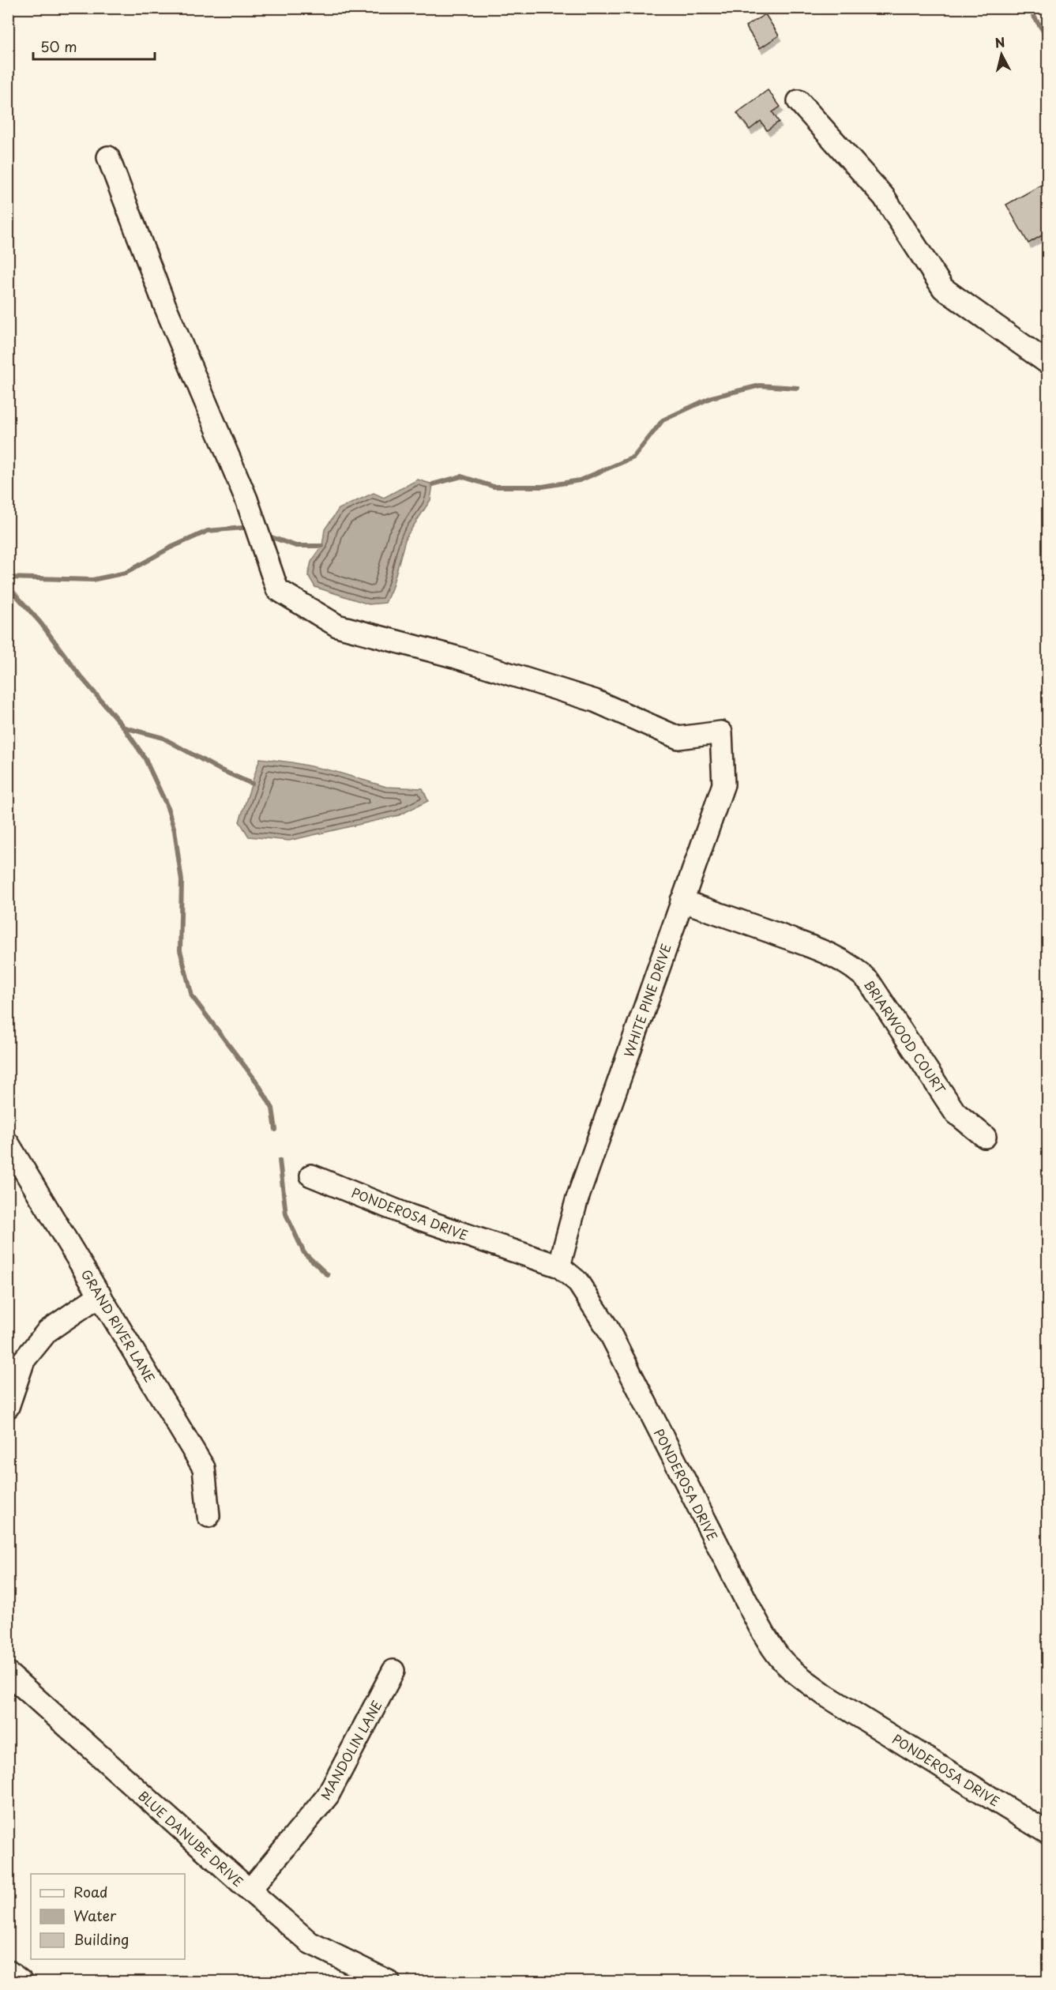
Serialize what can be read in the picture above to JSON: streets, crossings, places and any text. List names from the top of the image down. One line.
{"streets":{"street":["WHITE PINE DRIVE","BRIARWOOD COURT","PONDEROSA DRIVE","GRAND RIVER LANE","MANDOLIN LANE","BLUE DANUBE DRIVE"]},"crossings":[["WHITE PINE DRIVE","BRIARWOOD COURT"],["WHITE PINE DRIVE","PONDEROSA DRIVE"],["MANDOLIN LANE","BLUE DANUBE DRIVE"]],"legend":["Road","Water","Building"],"scale_bar":"50 m","north":"top"}
